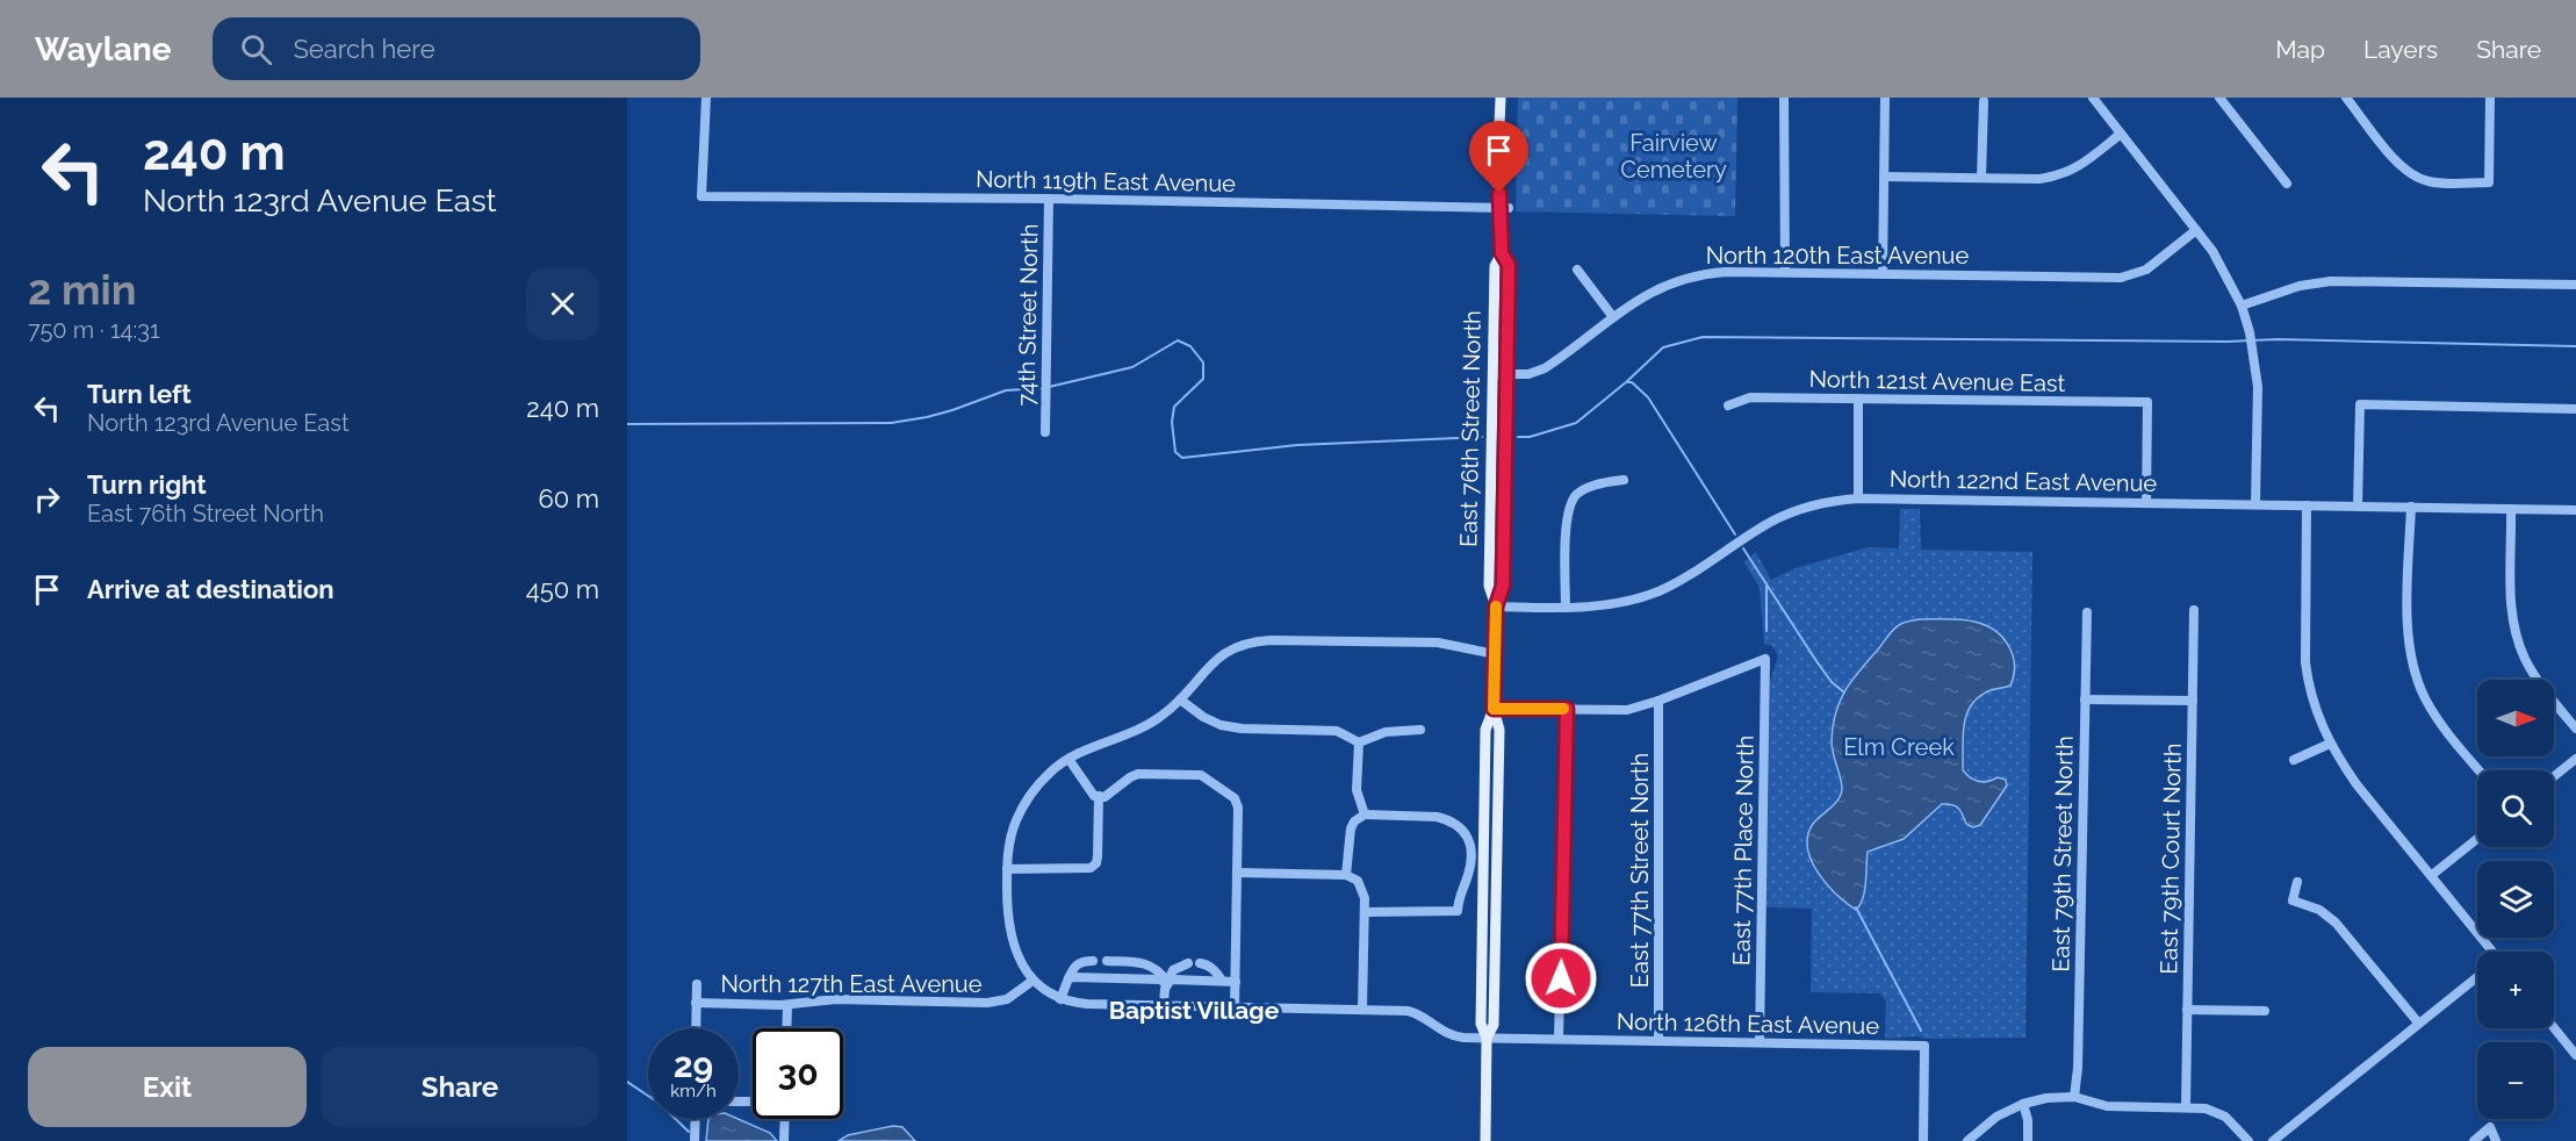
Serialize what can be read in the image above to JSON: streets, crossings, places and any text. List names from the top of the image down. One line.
{"streets":{"main road":["East 76th Street North"],"street":["North 119th East Avenue","North 120th East Avenue","74th Street North","North 121st Avenue East","North 122nd East Avenue","East 77th Place North","East 79th Street North","East 79th Court North","East 77th Street North","North 127th East Avenue","North 126th East Avenue"]},"crossings":[["North 119th East Avenue","74th Street North"],["North 119th East Avenue","East 76th Street North"],["North 120th East Avenue","East 76th Street North"],["North 121st Avenue East","North 122nd East Avenue"],["East 76th Street North","North 122nd East Avenue"],["East 76th Street North","North 126th East Avenue"],["East 77th Place North","East 77th Street North"],["East 77th Place North","North 126th East Avenue"],["East 77th Street North","North 126th East Avenue"]],"districts":["Baptist Village"],"parks":["Fairview Cemetery","Elm Creek"],"north":"right","page":{"header":"Waylane","search":"Search here","nav":["Map","Layers","Share"],"turn":["240 m","North 123rd Avenue East"],"heading":["2 min","750 m · 14:31"],"list":[{"name":"Turn left","note":"North 123rd Avenue East","value":"240 m"},{"name":"Turn right","note":"East 76th Street North","value":"60 m"},{"name":"Arrive at destination","value":"450 m"}],"map_buttons":["+","−"],"speed":"29 km/h","limit":"30","buttons":["Exit","Share"]}}
